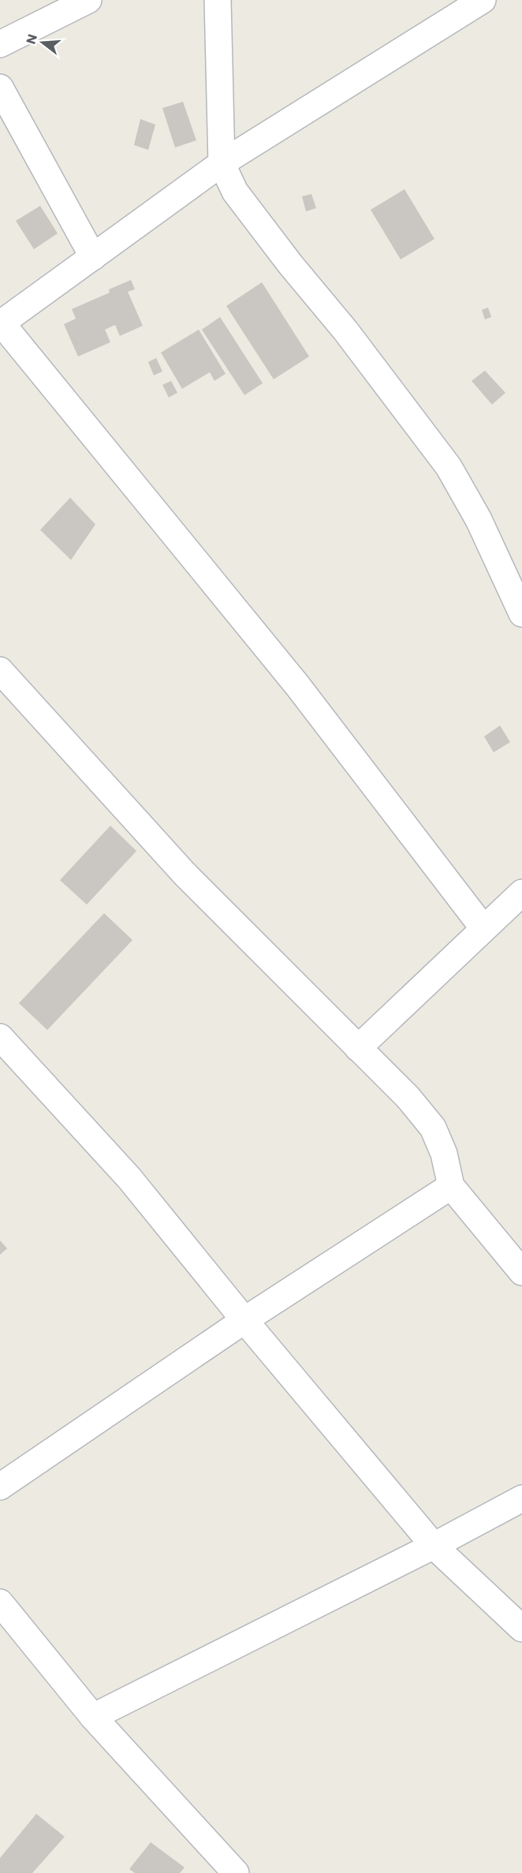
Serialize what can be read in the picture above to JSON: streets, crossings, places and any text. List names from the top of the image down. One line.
{"north":"left"}
